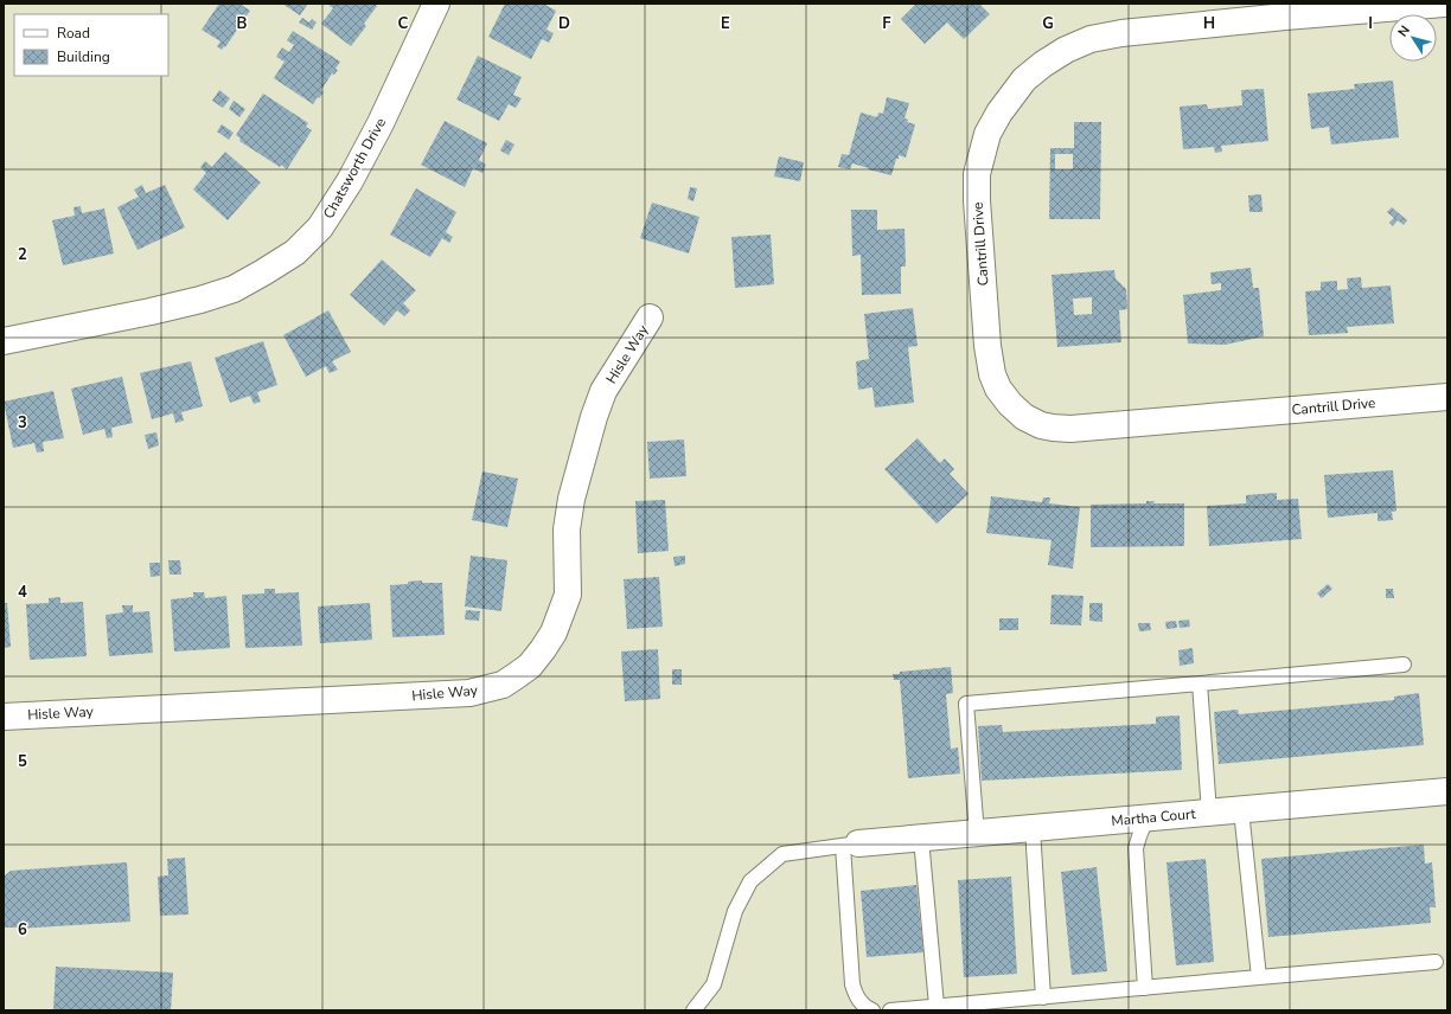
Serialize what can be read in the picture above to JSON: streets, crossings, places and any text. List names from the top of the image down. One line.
{"streets":{"street":["Chatsworth Drive","Cantrill Drive","Hisle Way","Martha Court"]},"legend":["Road","Building"],"north":"top left","grid":{"columns":["B","C","D","E","F","G","H","I"],"rows":["2","3","4","5","6"]}}
